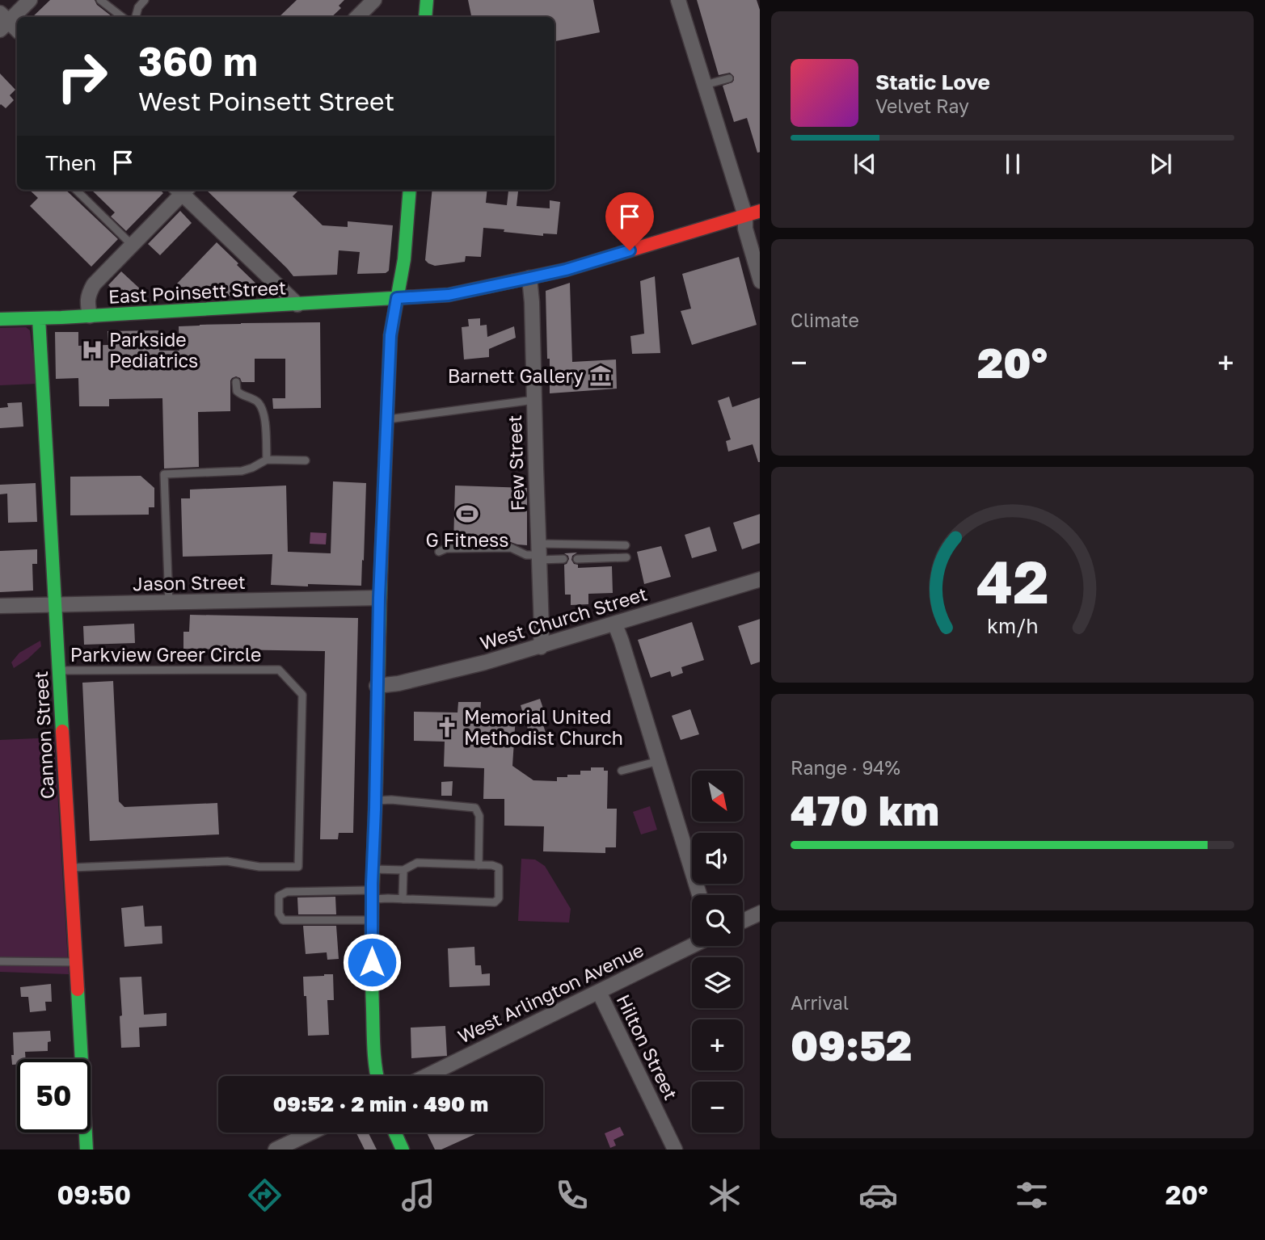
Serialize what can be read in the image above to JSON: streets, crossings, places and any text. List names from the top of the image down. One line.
{"streets":{"main road":["East Poinsett Street","Cannon Street"],"street":["Few Street","Jason Street","West Church Street","West Arlington Avenue","Hilton Street"],"lane":["Parkview Greer Circle"]},"crossings":[["East Poinsett Street","Few Street"],["East Poinsett Street","Cannon Street"],["Few Street","West Church Street"],["Jason Street","Cannon Street"],["Parkview Greer Circle","Cannon Street"],["West Arlington Avenue","Hilton Street"]],"places":{"hospital":["Parkside Pediatrics"],"museum":["Barnett Gallery"],"sports":["G Fitness"],"church":["Memorial United Methodist Church"]},"north":"bottom right","page":{"turn":["360 m","West Poinsett Street"],"song":["Static Love","Velvet Ray"],"then":"Then","tile":["Climate",["Range · 94%","470 km"],["Arrival","09:52"]],"heat":["−","20°","+"],"map_buttons":["+","−"],"limit":"50","trip":"09:52 · 2 min · 490 m","tabs":["09:50","20°"],"gauge":["42","km/h"]}}
